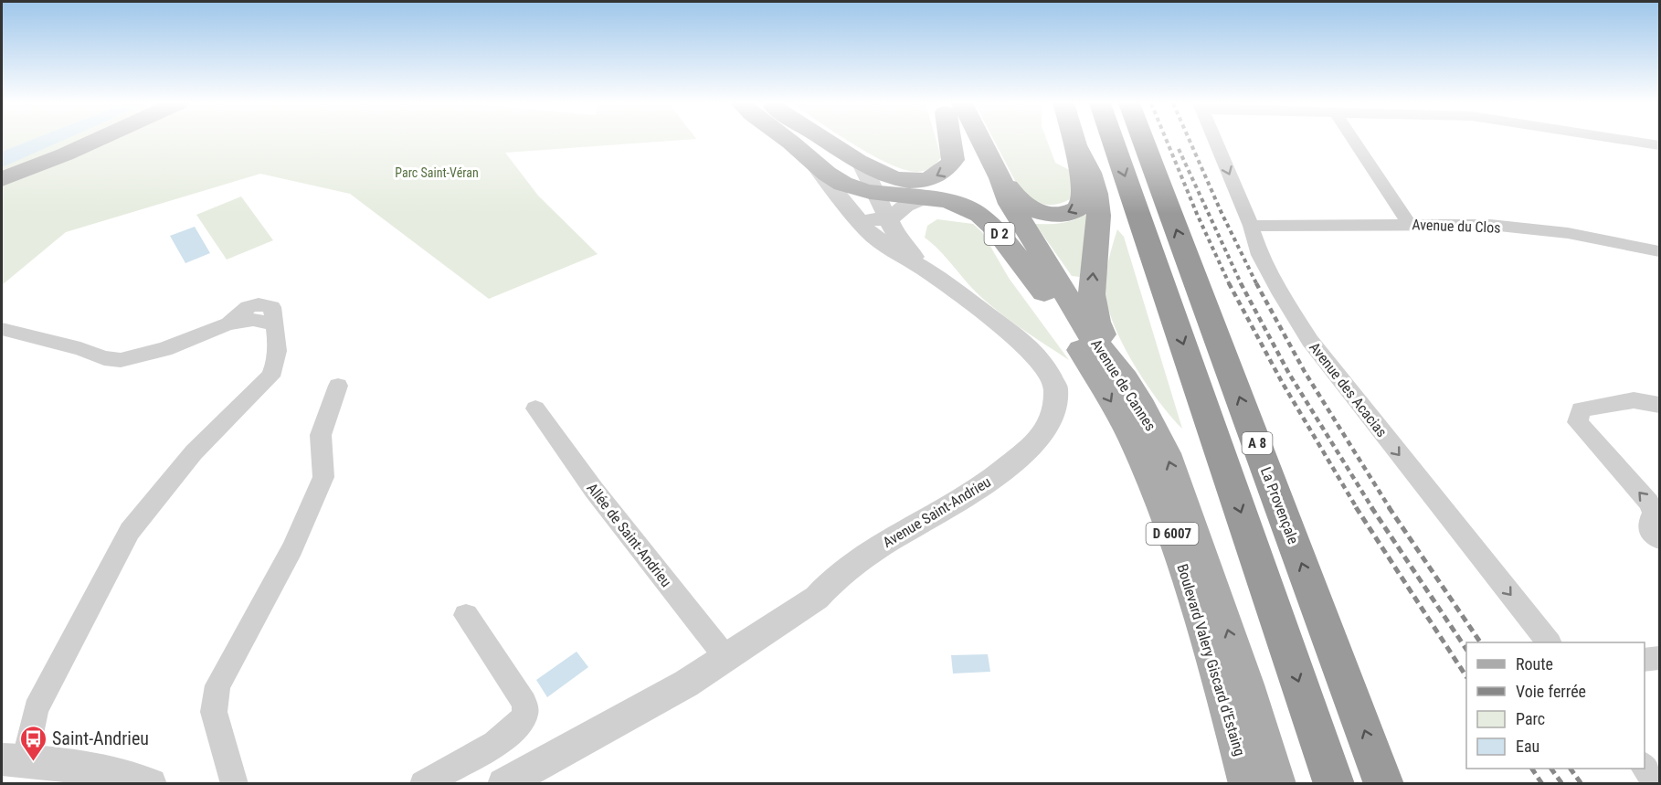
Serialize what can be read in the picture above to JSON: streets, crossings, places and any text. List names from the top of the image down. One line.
{"streets":{"highway":["A 8","La Provençale"],"main road":["D 2","Avenue de Cannes","D 6007","Boulevard Valery Giscard d'Estaing"],"street":["Avenue du Clos","Avenue des Acacias","Avenue Saint-Andrieu","Allée de Saint-Andrieu"]},"crossings":[["Avenue du Clos","Avenue des Acacias"],["D 2","Avenue Saint-Andrieu"],["D 2","D 6007"],["D 2","Boulevard Valery Giscard d'Estaing"],["Avenue de Cannes","Boulevard Valery Giscard d'Estaing"],["Avenue Saint-Andrieu","Allée de Saint-Andrieu"],["D 6007","Boulevard Valery Giscard d'Estaing"]],"one_way":["Avenue de Cannes","Avenue des Acacias"],"parks":["Parc Saint-Véran"],"places":{"bus stop":["Saint-Andrieu"]},"legend":["Route","Voie ferrée","Parc","Eau"]}
